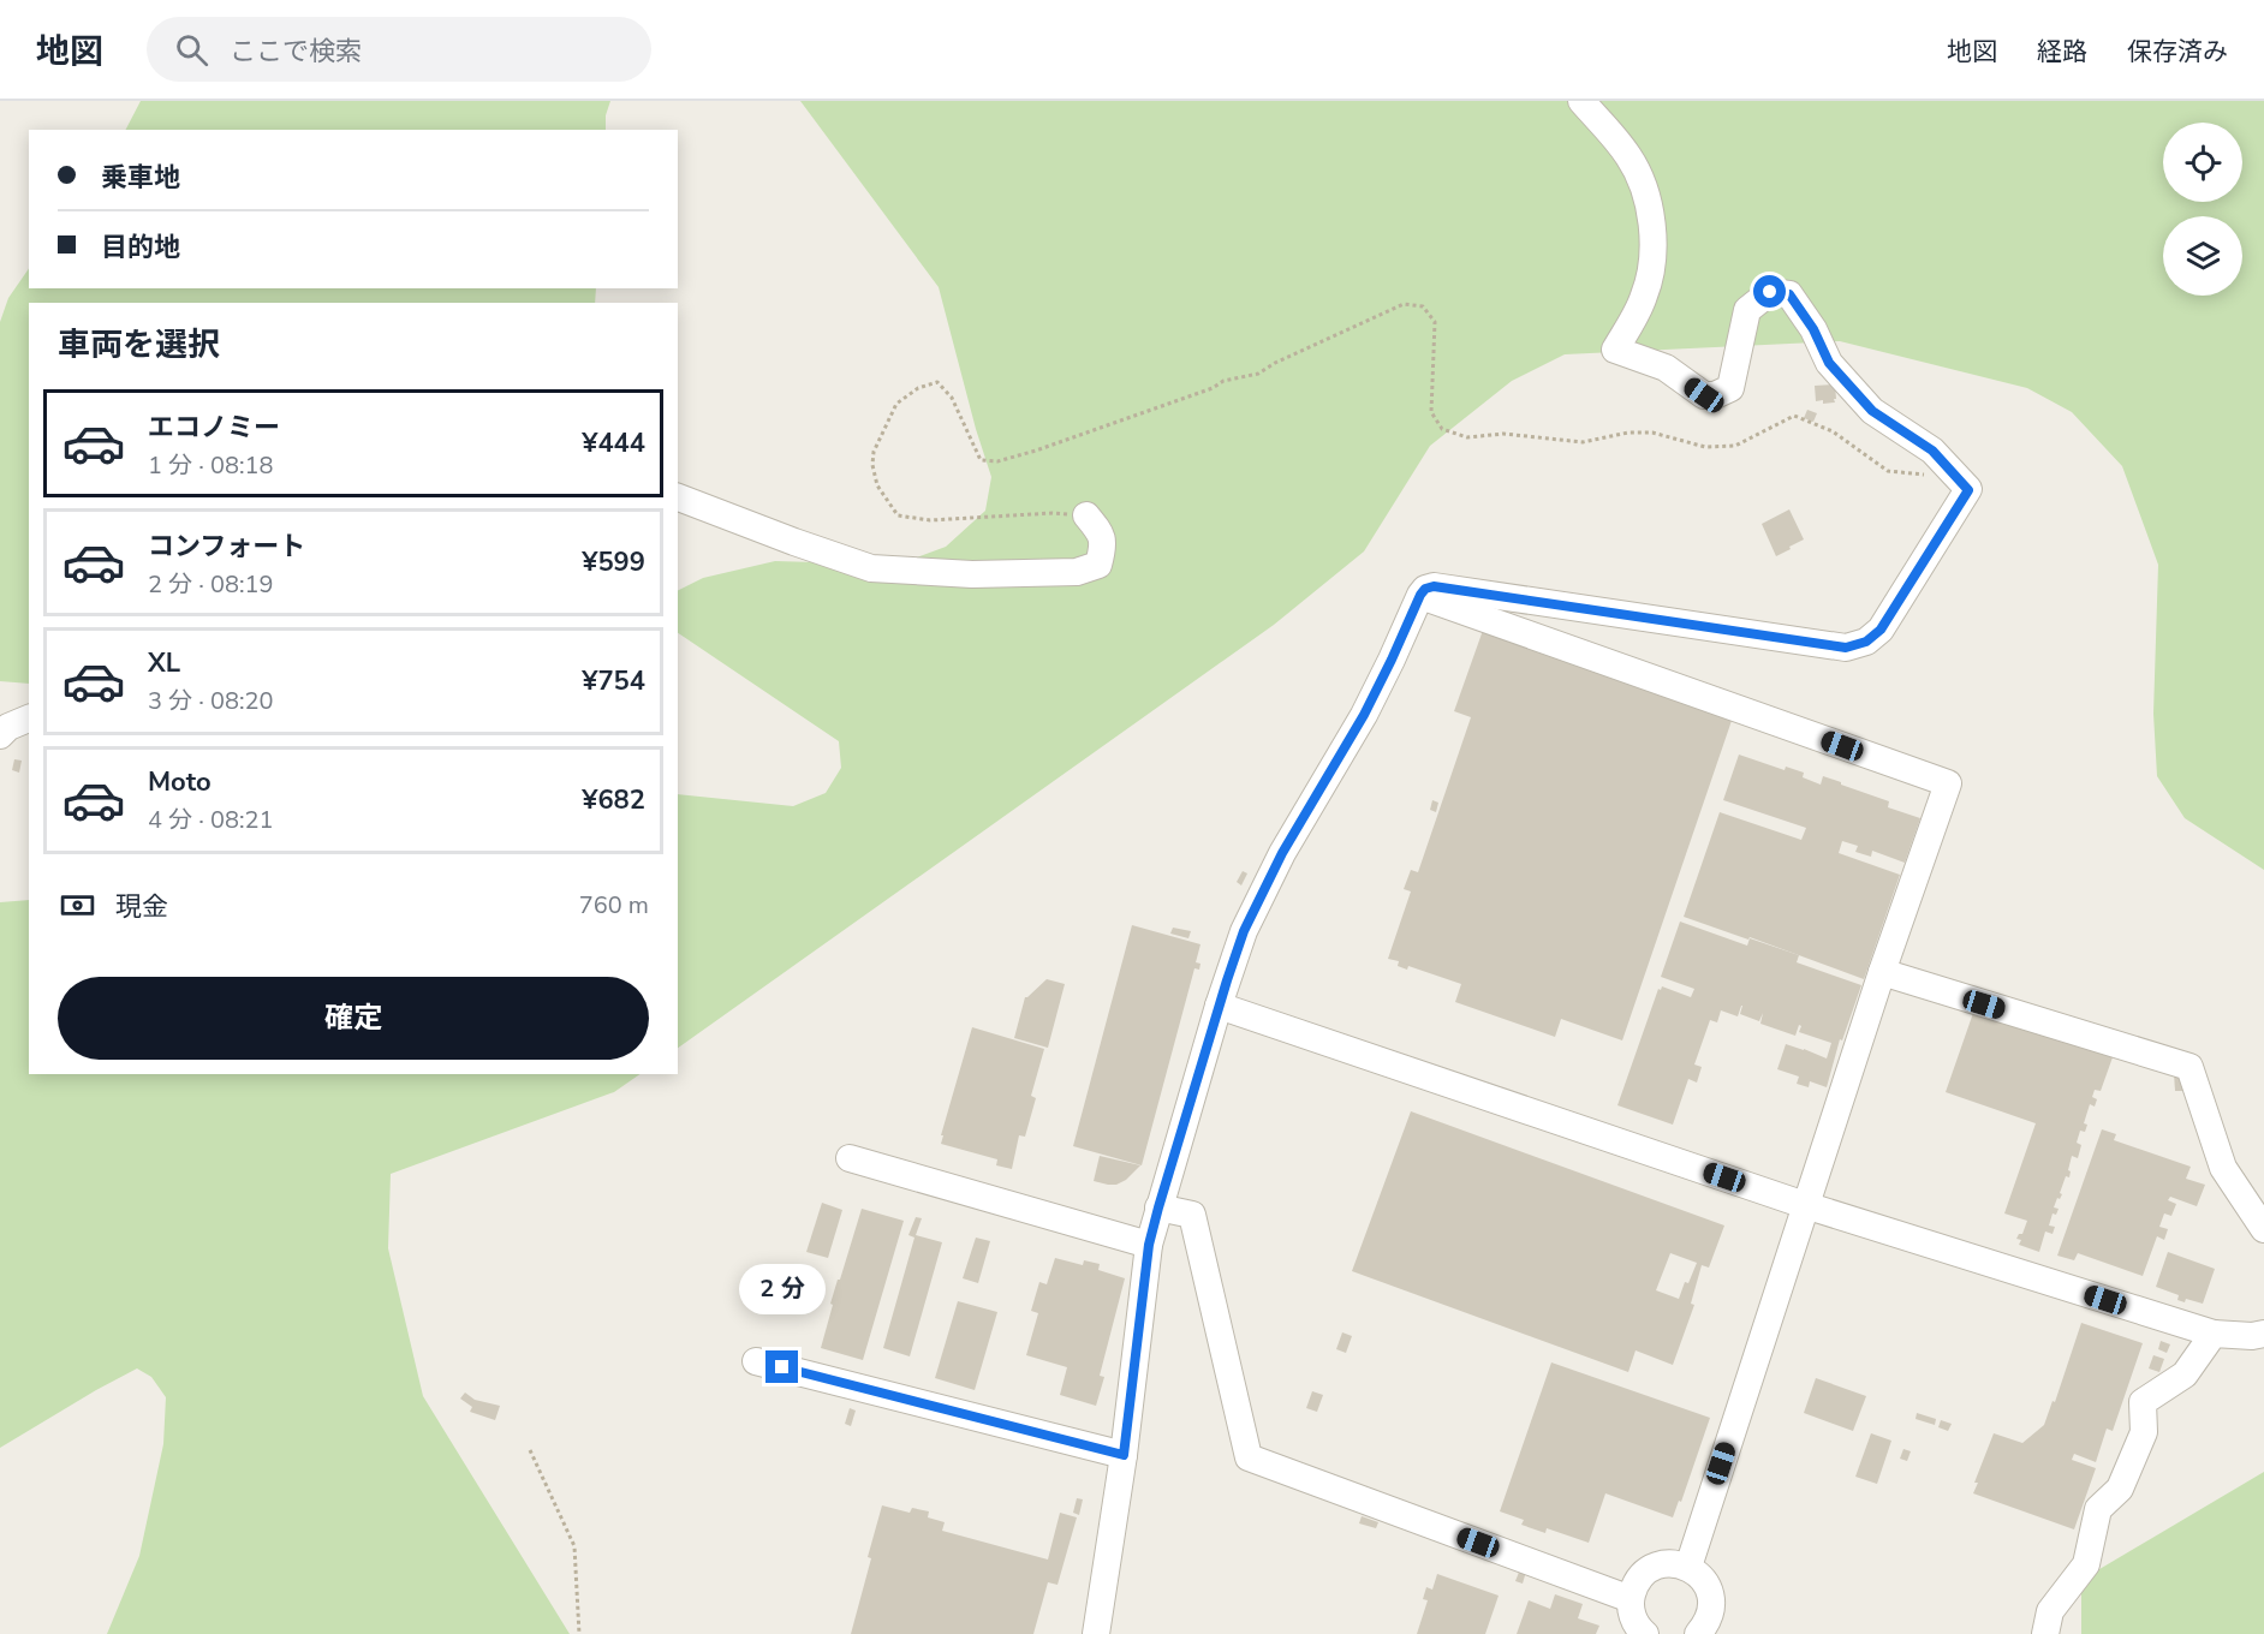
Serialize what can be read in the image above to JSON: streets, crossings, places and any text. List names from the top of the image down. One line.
{"page":{"header":"地図","search":"ここで検索","nav":["地図","経路","保存済み"],"banner":["乗車地","目的地"],"heading":"車両を選択","list":[{"name":"エコノミー","note":"1 分 · 08:18","value":"¥444"},{"name":"コンフォート","note":"2 分 · 08:19","value":"¥599"},{"name":"XL","note":"3 分 · 08:20","value":"¥754"},{"name":"Moto","note":"4 分 · 08:21","value":"¥682"}],"pay":["現金","760 m"],"buttons":"確定","bubble":"2 分"}}
